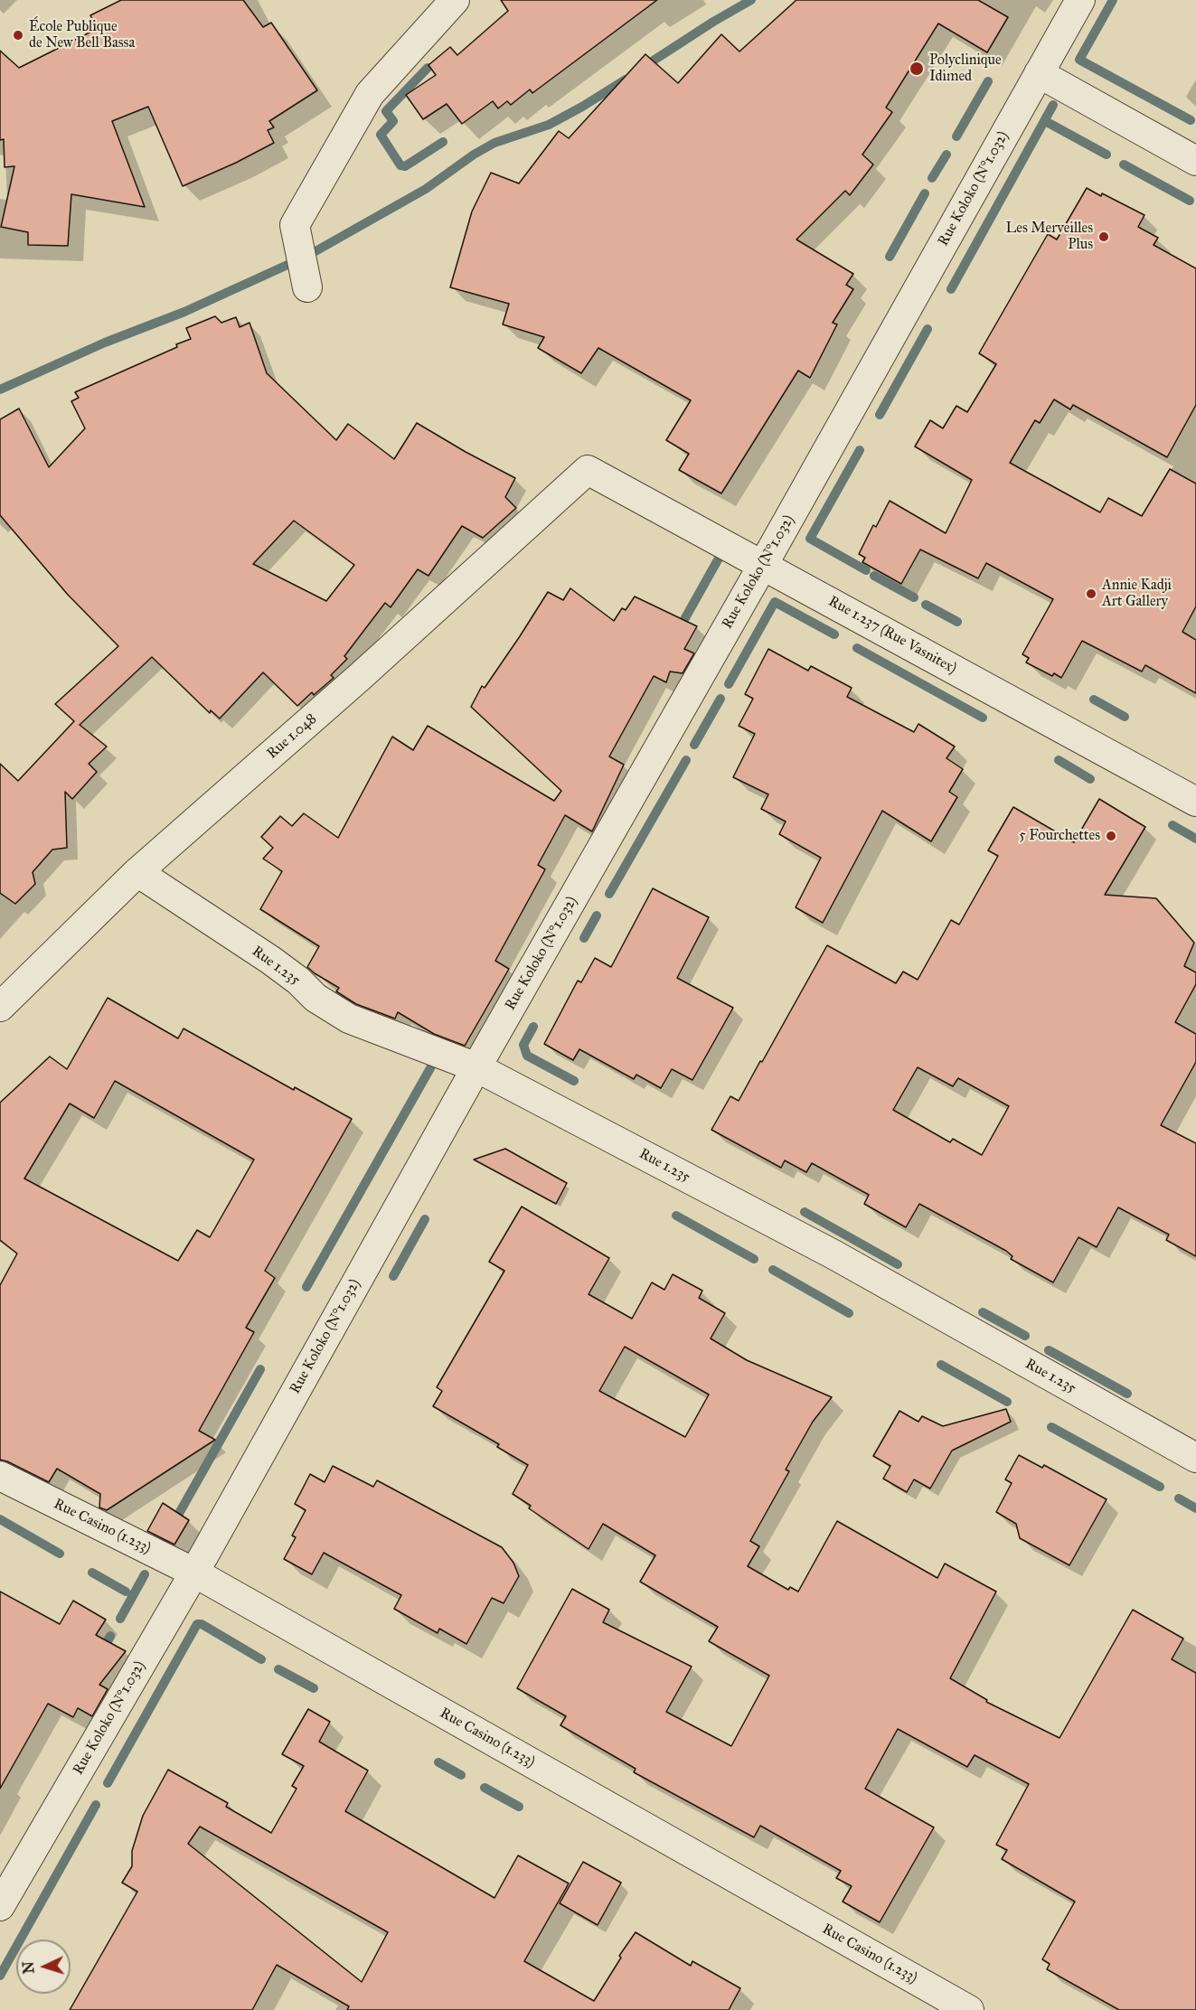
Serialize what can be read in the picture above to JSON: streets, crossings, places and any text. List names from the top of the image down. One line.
{"streets":{"street":["Rue Koloko (N°1.032)","Rue 1.237 (Rue Vasnitex)","Rue 1.048","Rue 1.235","Rue Casino (1.233)"]},"crossings":[["Rue Koloko (N°1.032)","Rue 1.237 (Rue Vasnitex)"],["Rue Koloko (N°1.032)","Rue 1.235"],["Rue Koloko (N°1.032)","Rue Casino (1.233)"],["Rue 1.237 (Rue Vasnitex)","Rue 1.048"],["Rue 1.048","Rue 1.235"]],"places":["École Publique de New Bell Bassa","Polyclinique Idimed","Les Merveilles Plus","Annie Kadji Art Gallery","5 Fourchettes"],"north":"left"}
